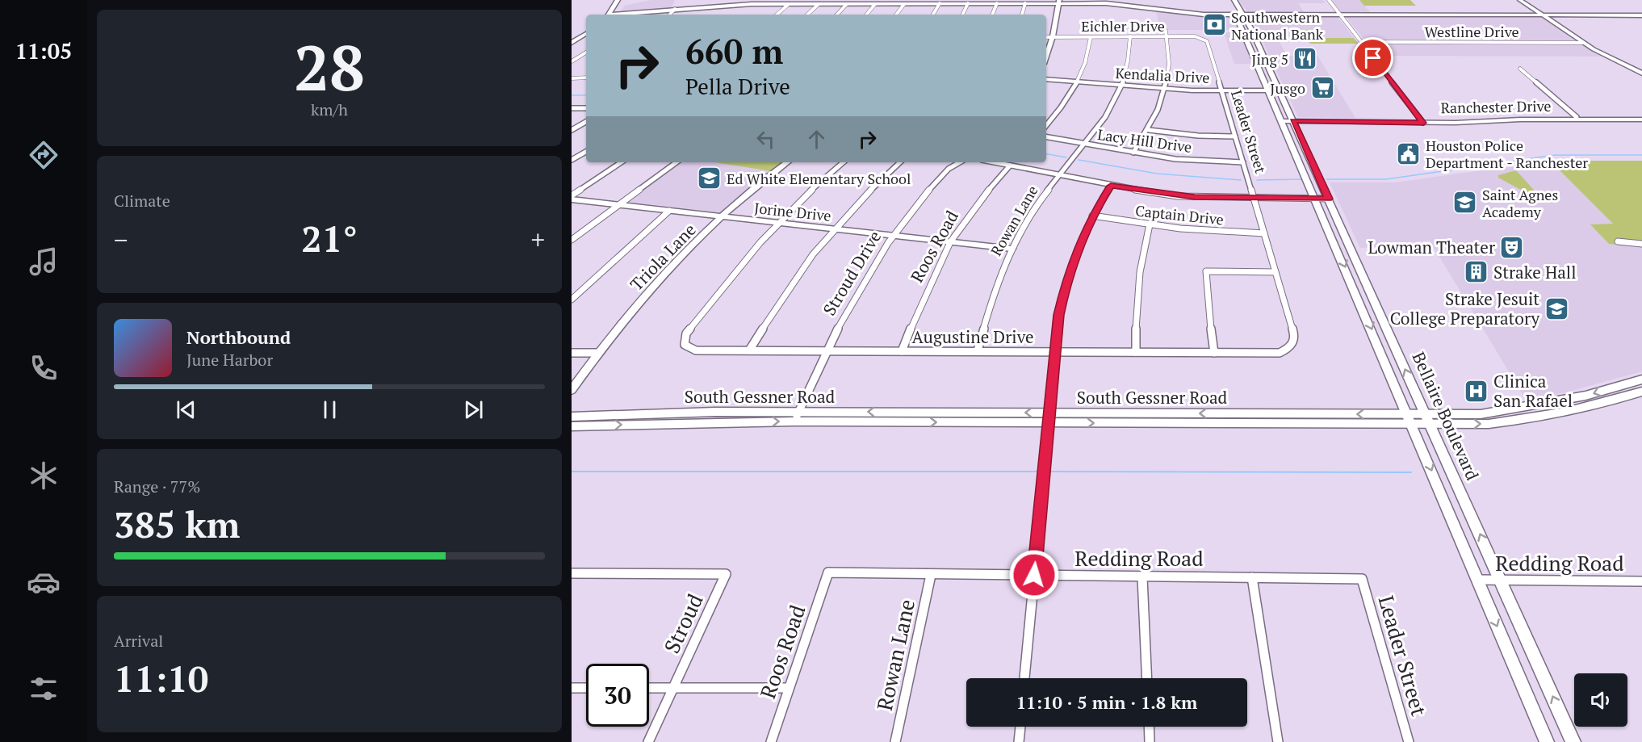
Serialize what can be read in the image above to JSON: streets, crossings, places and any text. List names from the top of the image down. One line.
{"streets":{"street":["Eichler Drive","Westline Drive","Kendalia Drive","Ranchester Drive","Leader Street","Lacy Hill Drive","Jorine Drive","Captain Drive","Rowan Lane","Roos Road","Triola Lane","Stroud Drive","Augustine Drive","South Gessner Road","Bellaire Boulevard","Redding Road","Stroud"]},"crossings":[["Eichler Drive","Leader Street"],["Eichler Drive","Rowan Lane"],["Kendalia Drive","Leader Street"],["Kendalia Drive","Rowan Lane"],["Kendalia Drive","Bellaire Boulevard"],["Ranchester Drive","Bellaire Boulevard"],["Leader Street","Lacy Hill Drive"],["Leader Street","Captain Drive"],["Leader Street","Augustine Drive"],["Leader Street","Redding Road"],["Lacy Hill Drive","Rowan Lane"],["Jorine Drive","Rowan Lane"],["Jorine Drive","Roos Road"],["Jorine Drive","Triola Lane"],["Jorine Drive","Stroud Drive"],["Jorine Drive","Augustine Drive"],["Rowan Lane","Augustine Drive"],["Rowan Lane","Redding Road"],["Roos Road","Augustine Drive"],["Roos Road","Redding Road"],["Stroud Drive","Augustine Drive"],["Stroud Drive","South Gessner Road"],["South Gessner Road","Bellaire Boulevard"],["Bellaire Boulevard","Redding Road"]],"places":{"bank":["Southwestern National Bank"],"restaurant":["Jing 5"],"supermarket":["Jusgo"],"public building":["Houston Police Department - Ranchester"],"school or university":["Ed White Elementary School","Saint Agnes Academy","Strake Jesuit College Preparatory"],"theatre":["Lowman Theater"],"building":["Strake Hall"],"hospital":["Clinica San Rafael"]},"page":{"tabs":"11:05","tile":[["28","km/h"],"Climate",["Range · 77%","385 km"],["Arrival","11:10"]],"turn":["660 m","Pella Drive"],"heat":["−","21°","+"],"song":["Northbound","June Harbor"],"limit":"30","trip":"11:10 · 5 min · 1.8 km"}}
